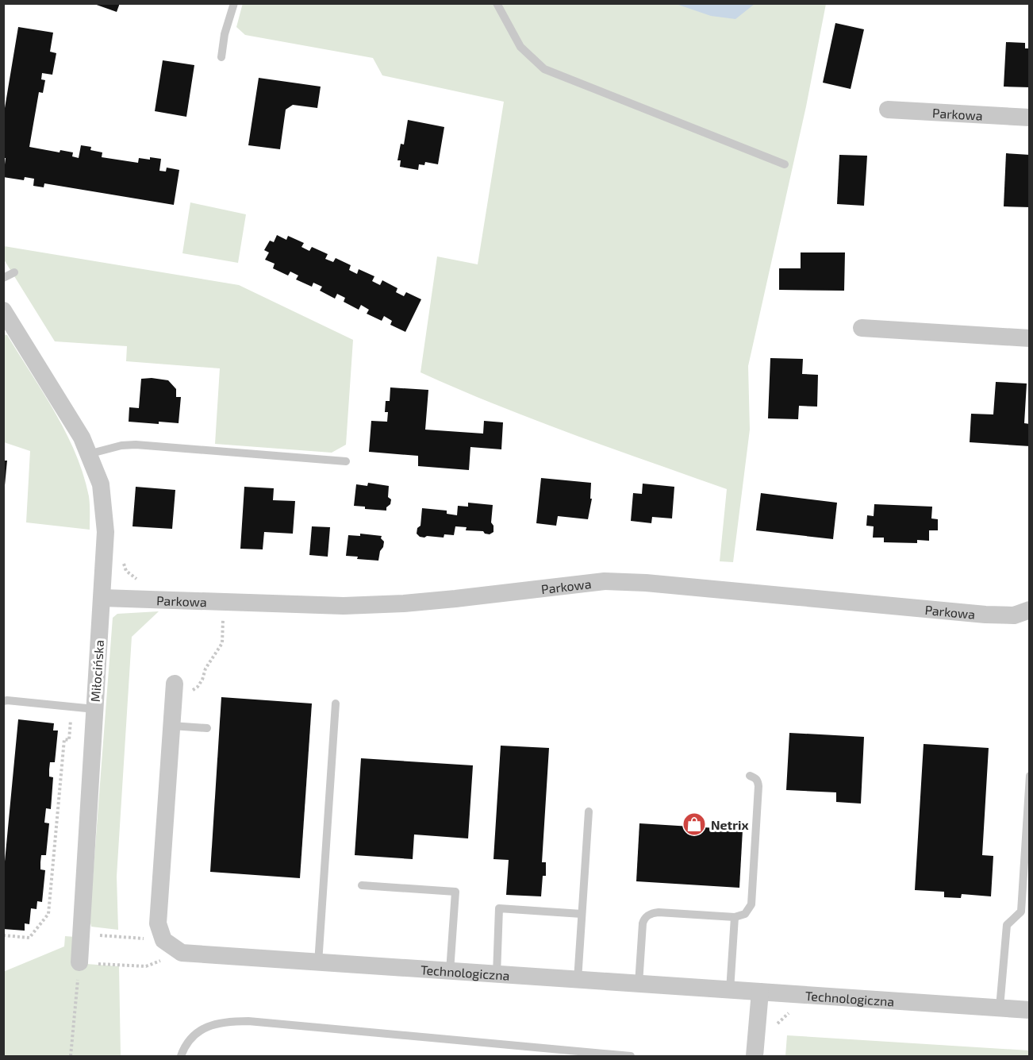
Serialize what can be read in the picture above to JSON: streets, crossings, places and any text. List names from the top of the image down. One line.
{"streets":{"street":["Parkowa","Miłocińska","Technologiczna"]},"crossings":[["Parkowa","Miłocińska"]],"places":{"shop":["Netrix"]}}
